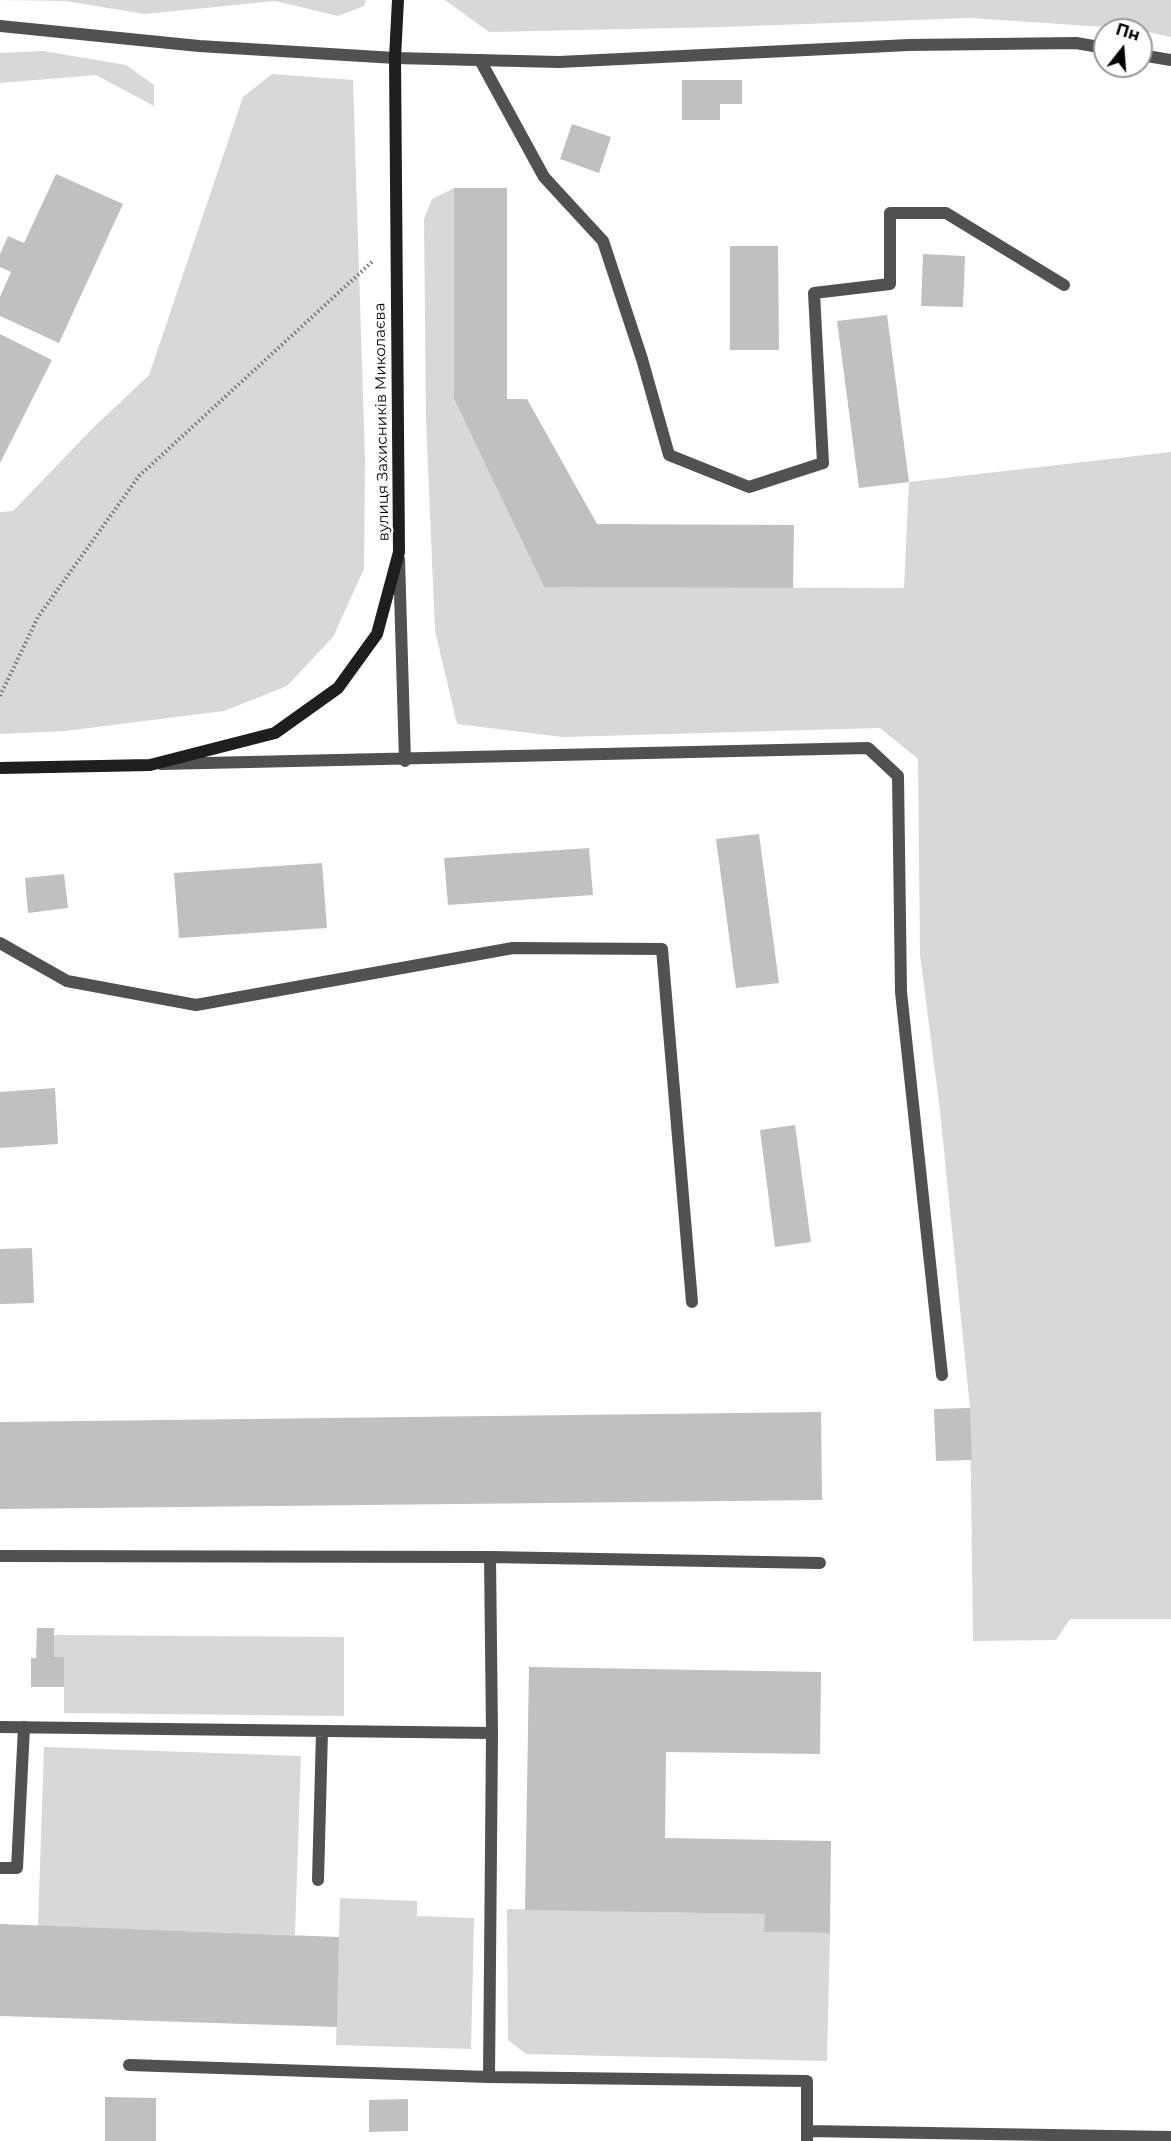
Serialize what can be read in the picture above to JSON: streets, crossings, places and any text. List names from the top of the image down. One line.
{"streets":{"street":["вулиця Захисників Миколаєва"]},"north":"top"}
